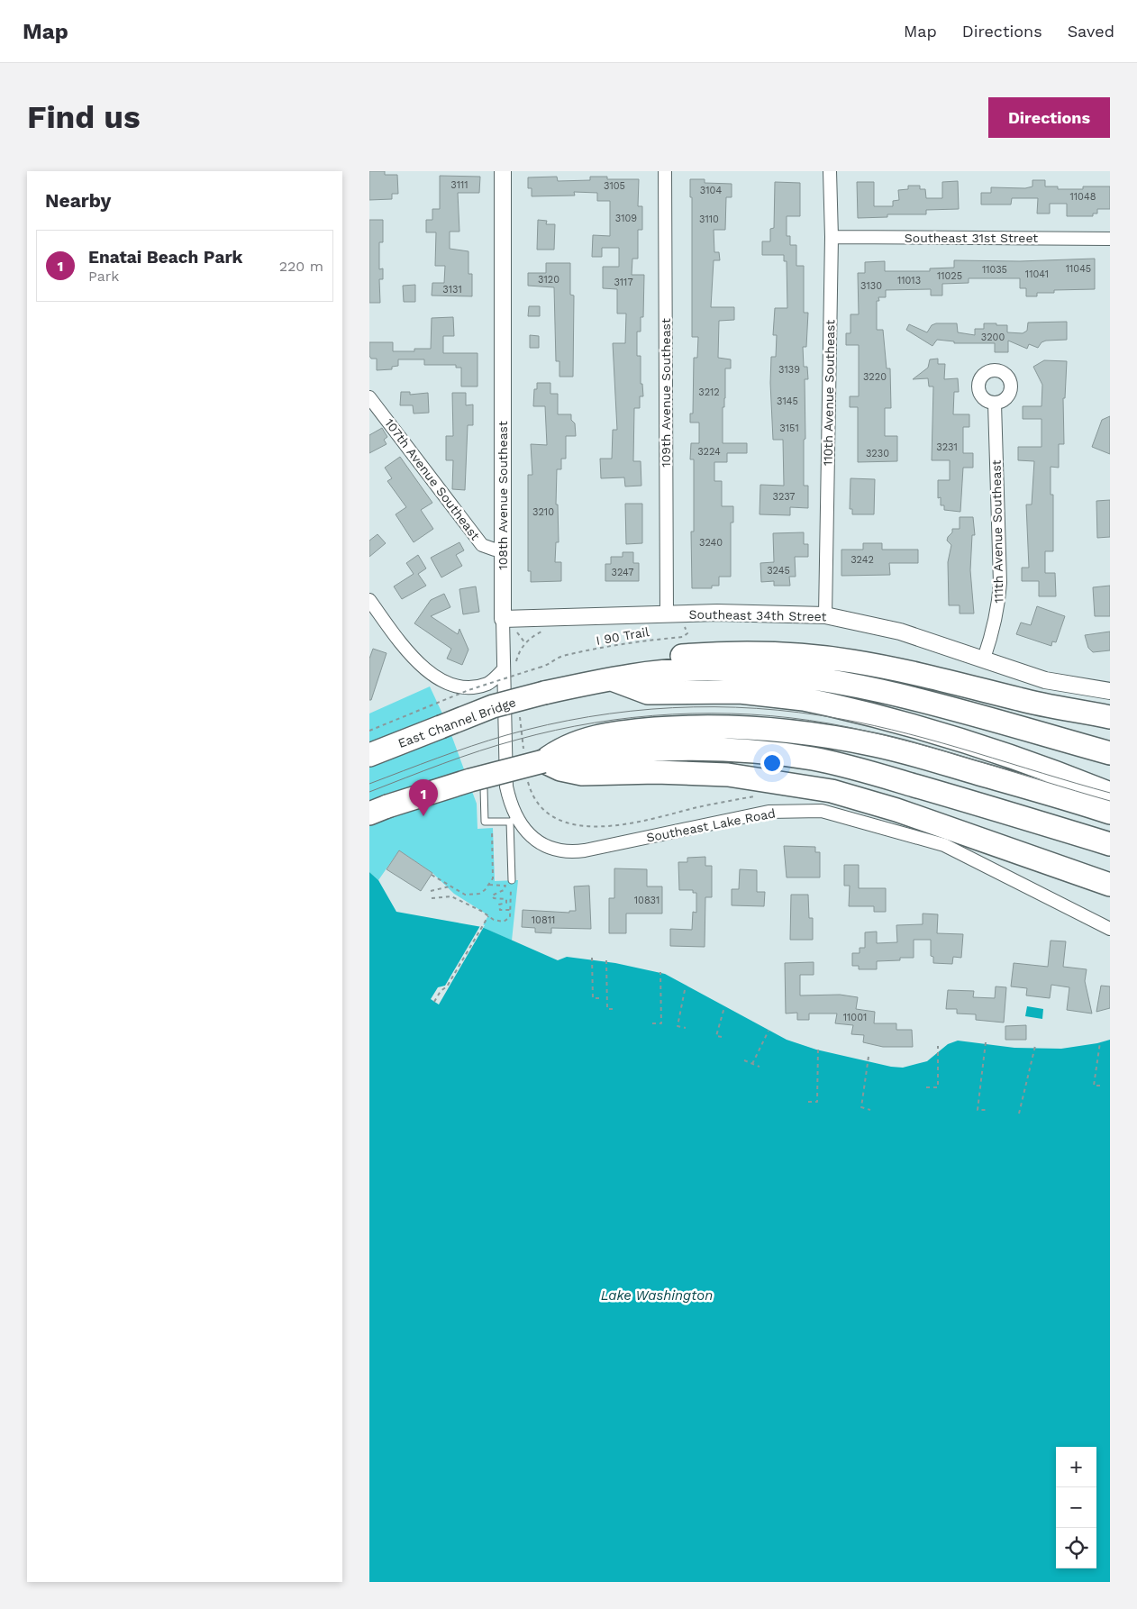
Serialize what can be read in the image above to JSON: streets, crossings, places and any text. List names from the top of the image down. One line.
{"streets":{"highway":["East Channel Bridge"],"street":["Southeast 31st Street","109th Avenue Southeast","110th Avenue Southeast","107th Avenue Southeast","108th Avenue Southeast","111th Avenue Southeast","Southeast 34th Street","Southeast Lake Road"],"path":["I 90 Trail"]},"crossings":[["Southeast 31st Street","110th Avenue Southeast"],["109th Avenue Southeast","Southeast 34th Street"],["110th Avenue Southeast","Southeast 34th Street"],["107th Avenue Southeast","108th Avenue Southeast"],["108th Avenue Southeast","Southeast 34th Street"],["108th Avenue Southeast","Southeast Lake Road"],["111th Avenue Southeast","Southeast 34th Street"]],"water":["Lake Washington"],"house_numbers":["3111","3105","3104","11048","3109","3110","11045","11035","11041","11025","3120","11013","3117","3130","3131","3200","3139","3220","3212","3145","3151","3231","3224","3230","3237","3210","3240","3242","3245","3247","10831","10811","11001"],"page":{"header":"Map","nav":["Map","Directions","Saved"],"buttons":"Directions","title":"Find us","heading":"Nearby","list":[{"mark":"1","name":"Enatai Beach Park","note":"Park","value":"220 m"}],"pins":"1","map_buttons":["+","−"]}}
